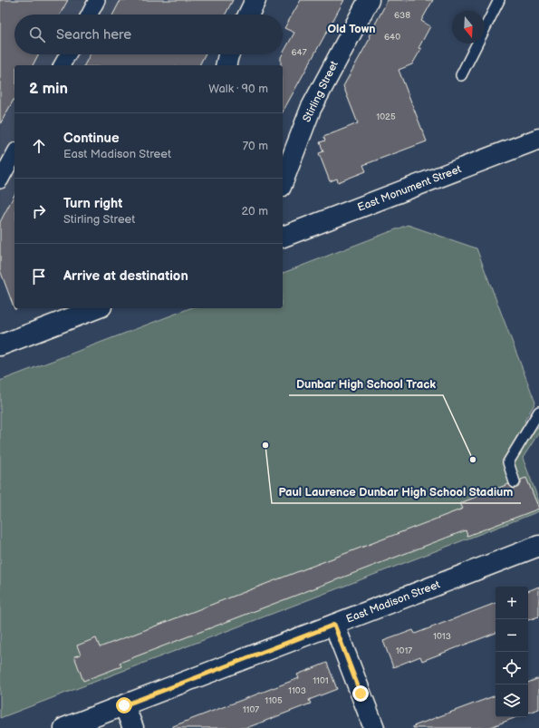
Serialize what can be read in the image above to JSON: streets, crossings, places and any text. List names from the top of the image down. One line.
{"streets":{"main road":["Stirling Street","East Monument Street","East Madison Street"]},"districts":["Old Town"],"places":["Paul Laurence Dunbar High School Stadium","Dunbar High School Track"],"house_numbers":["638","640","647","1025","1013","1017","1101","1103","1105","1107"],"north":"bottom","page":{"search":"Search here","heading":["2 min","Walk · 90 m"],"list":[["Continue","East Madison Street","70 m"],["Turn right","Stirling Street","20 m"],"Arrive at destination"],"map_buttons":["+","−"]}}
